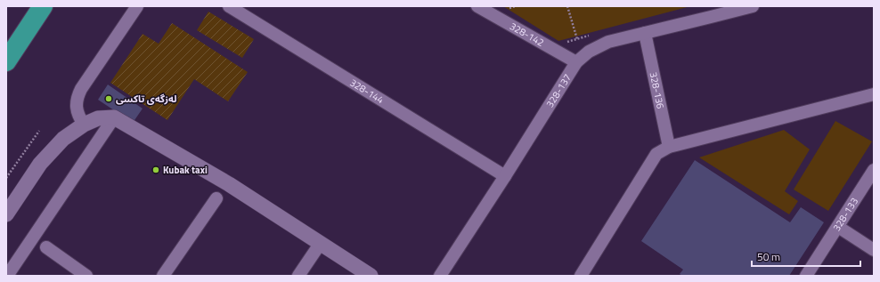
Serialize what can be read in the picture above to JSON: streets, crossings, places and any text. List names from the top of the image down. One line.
{"streets":{"street":["328-142","328-136","328-144","328-137","328-133"]},"crossings":[["328-142","328-137"],["328-136","328-137"],["328-144","328-137"]],"places":["لەزگەی تاکسی","Kubak taxi"],"scale_bar":"50 m"}
